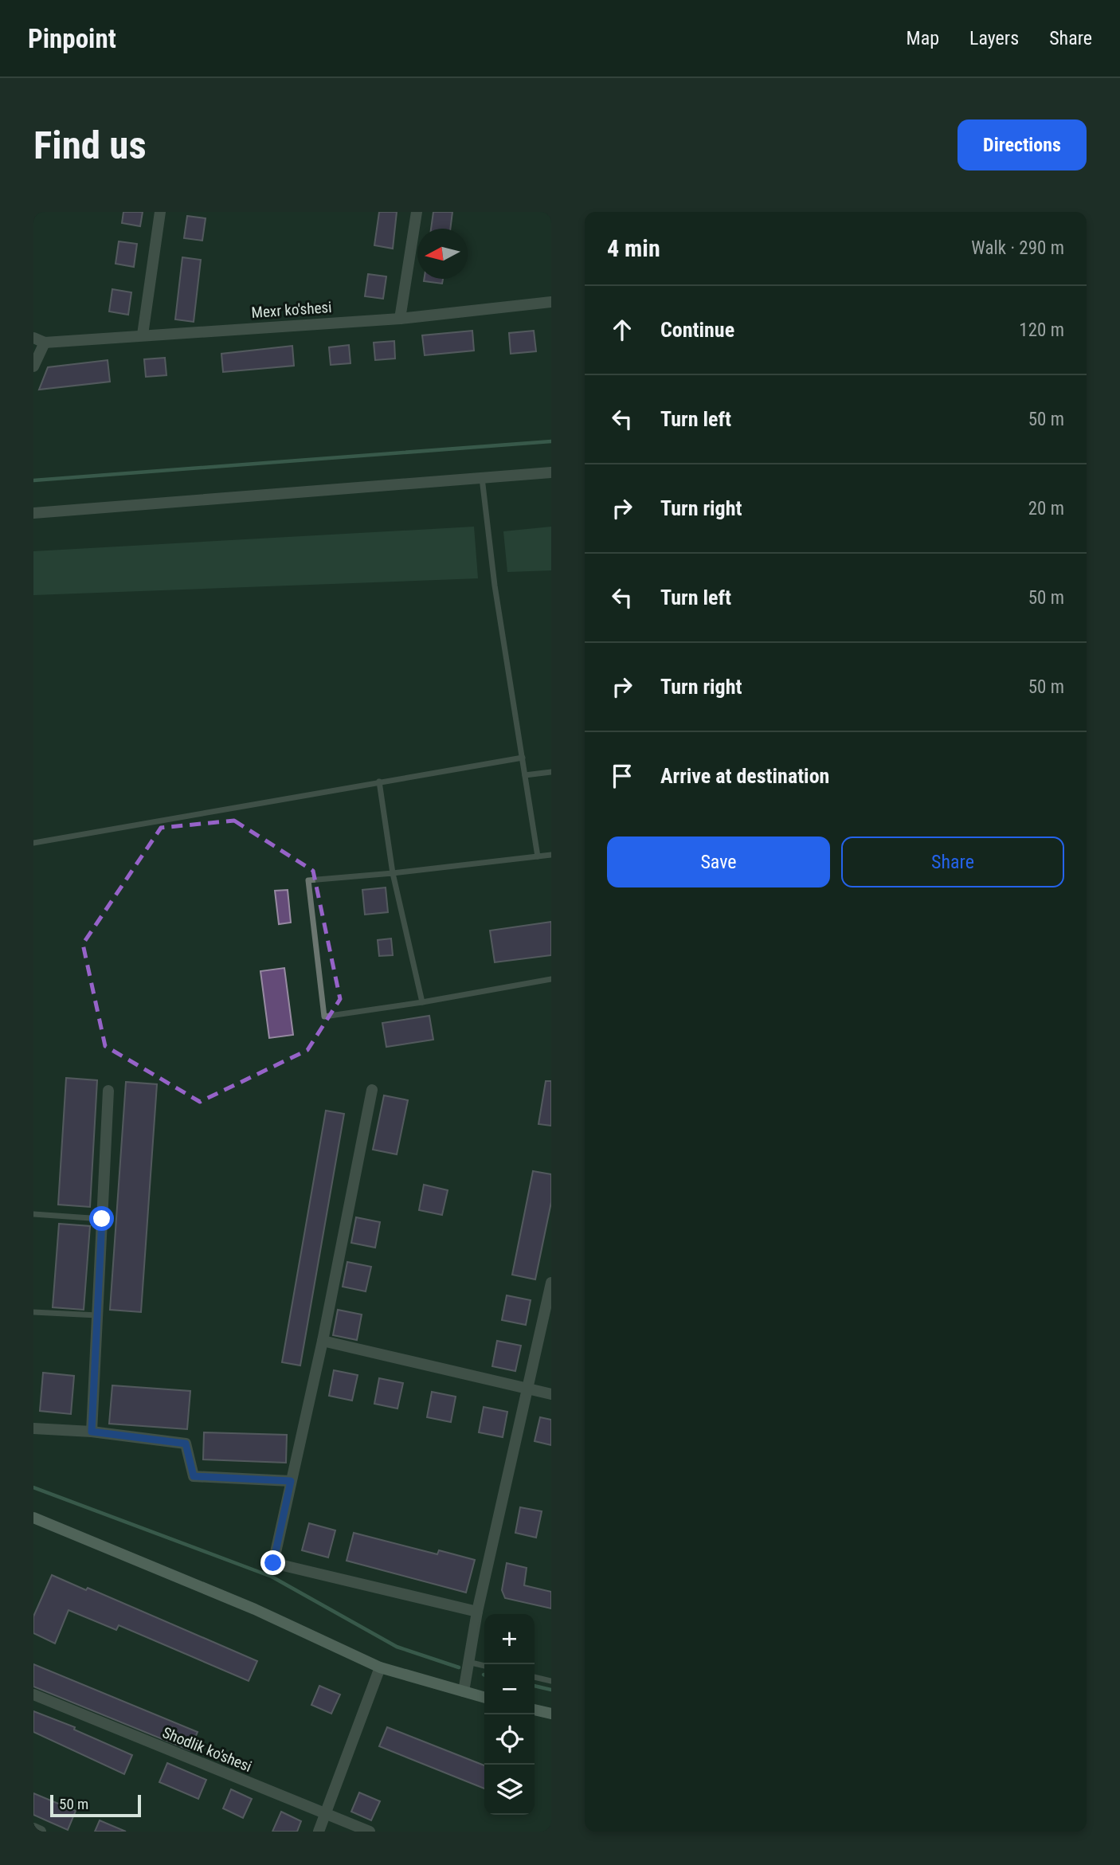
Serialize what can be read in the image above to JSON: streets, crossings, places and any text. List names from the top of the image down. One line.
{"streets":{"street":["Mexr ko'shesi","Shodlik ko'shesi"]},"scale_bar":"50 m","north":"left","page":{"header":"Pinpoint","nav":["Map","Layers","Share"],"buttons":["Directions",["Save","Share"]],"title":"Find us","heading":["4 min","Walk · 290 m"],"list":[["Continue","120 m"],["Turn left","50 m"],["Turn right","20 m"],["Turn left","50 m"],["Turn right","50 m"],"Arrive at destination"],"map_buttons":["+","−"],"scale":"50 m"}}
